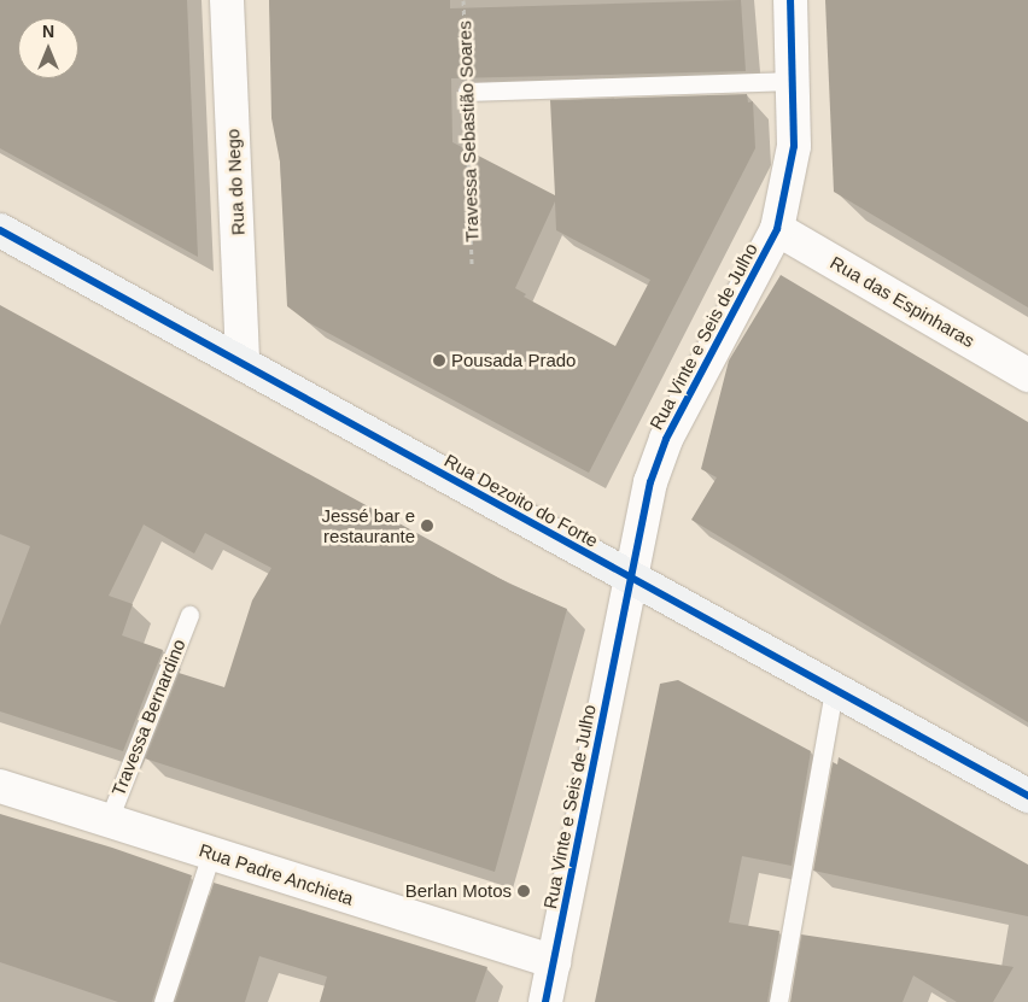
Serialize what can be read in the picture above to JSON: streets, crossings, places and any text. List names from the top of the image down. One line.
{"streets":{"main road":["Rua Dezoito do Forte"],"street":["Rua do Nego","Rua das Espinharas","Rua Vinte e Seis de Julho","Rua Padre Anchieta"],"lane":["Travessa Bernardino"],"path":["Travessa Sebastião Soares"]},"crossings":[["Rua do Nego","Rua Dezoito do Forte"],["Rua das Espinharas","Rua Vinte e Seis de Julho"],["Rua Vinte e Seis de Julho","Rua Dezoito do Forte"],["Rua Vinte e Seis de Julho","Rua Padre Anchieta"],["Travessa Bernardino","Rua Padre Anchieta"]],"places":["Pousada Prado","Jessé bar e restaurante","Berlan Motos"],"north":"top"}
